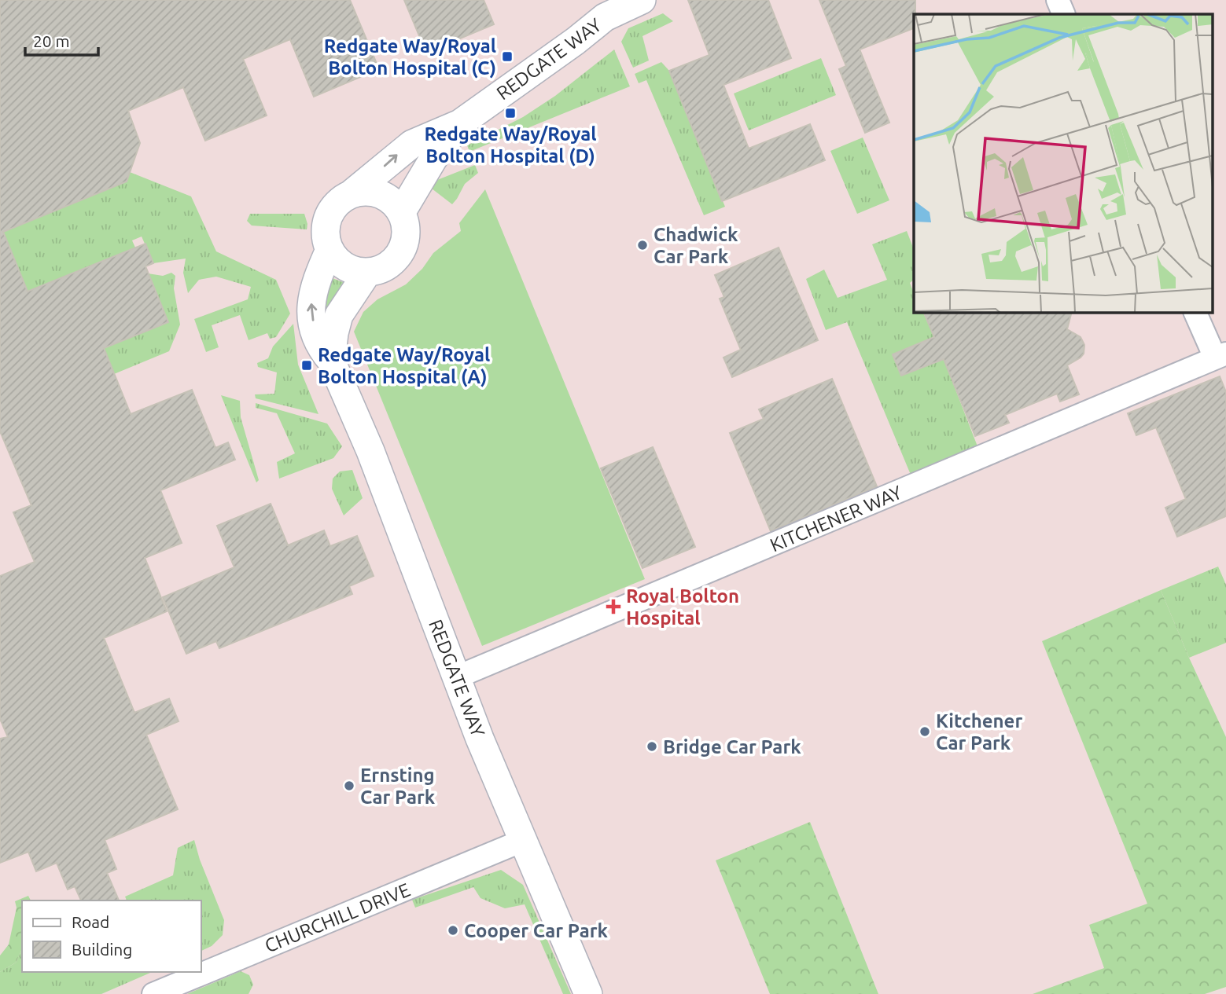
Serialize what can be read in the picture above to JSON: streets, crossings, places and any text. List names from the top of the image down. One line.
{"streets":{"street":["REDGATE WAY","KITCHENER WAY","CHURCHILL DRIVE"]},"crossings":[["REDGATE WAY","KITCHENER WAY"],["REDGATE WAY","CHURCHILL DRIVE"]],"places":{"transit":["Redgate Way/Royal Bolton Hospital (C)","Redgate Way/Royal Bolton Hospital (D)","Redgate Way/Royal Bolton Hospital (A)"],"other":["Chadwick Car Park","Kitchener Car Park","Bridge Car Park","Ernsting Car Park","Cooper Car Park"],"health":["Royal Bolton Hospital"]},"legend":["Road","Building"],"scale_bar":"20 m"}
